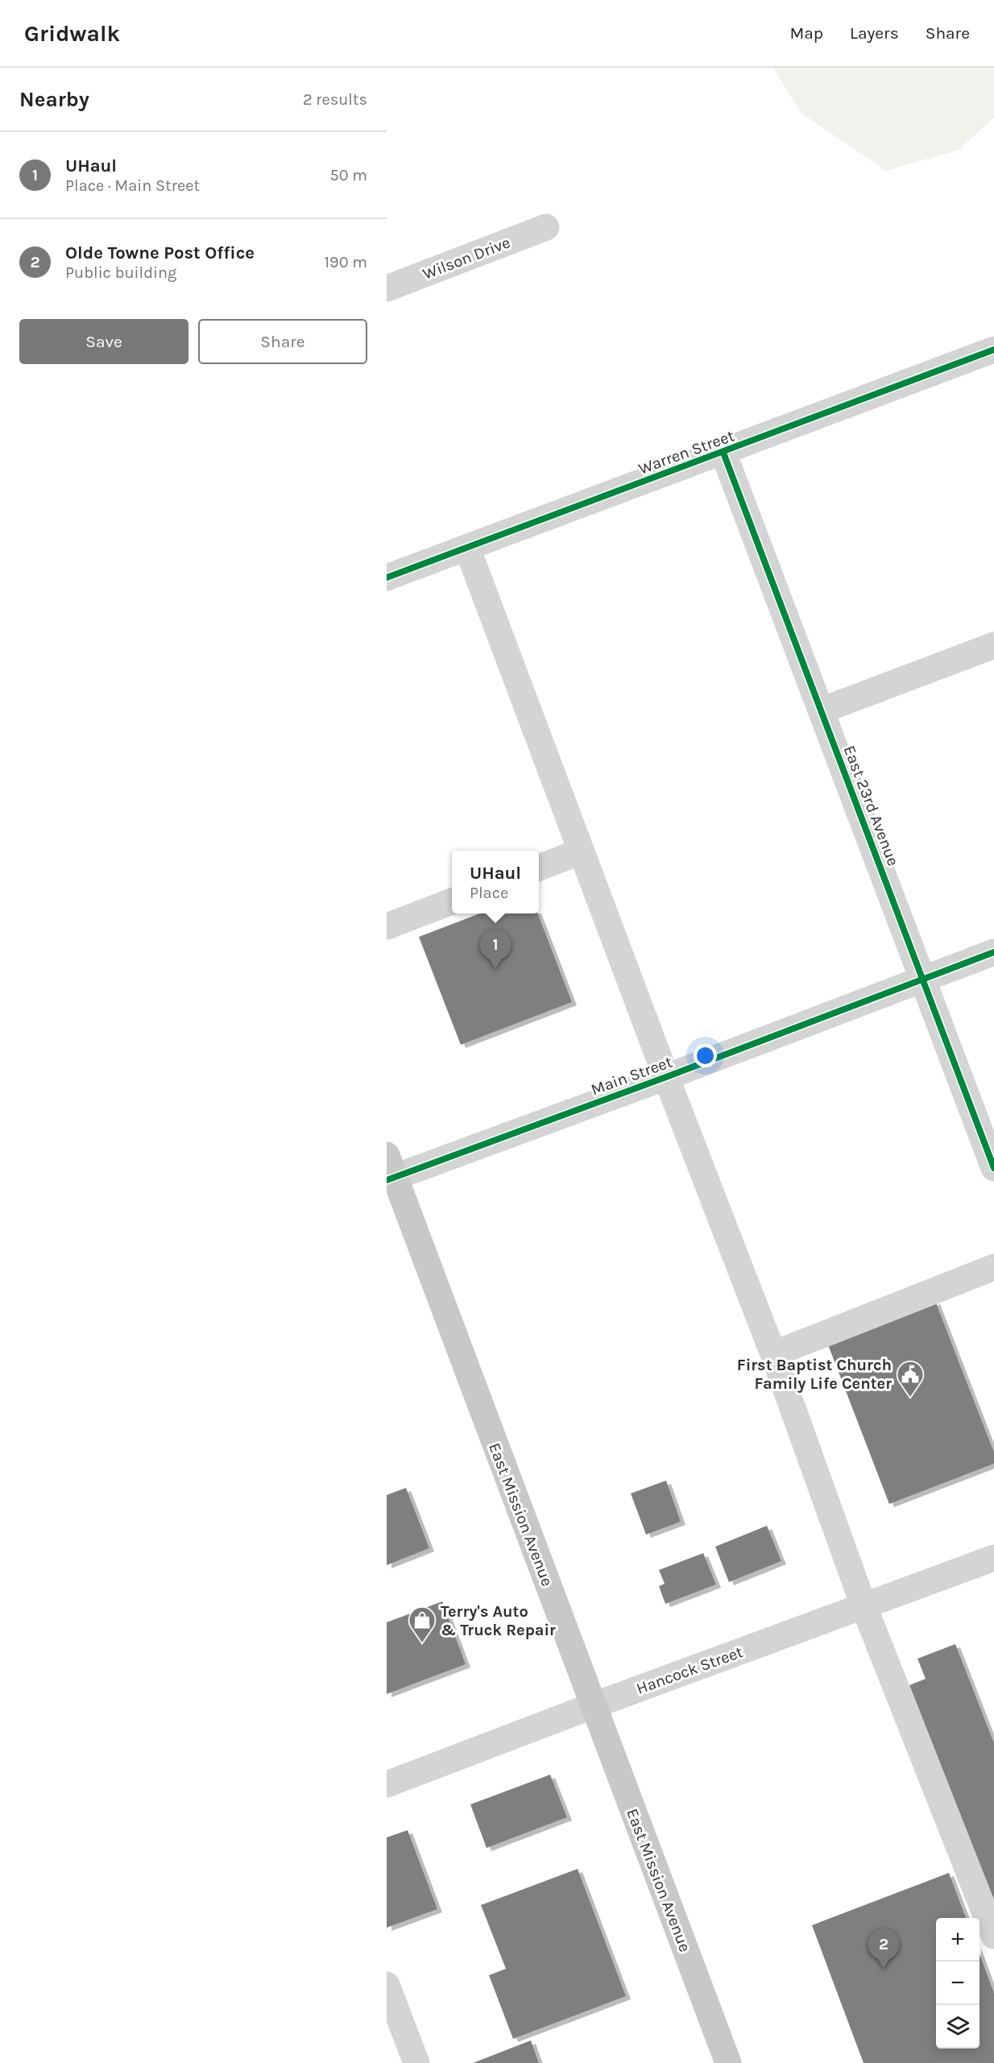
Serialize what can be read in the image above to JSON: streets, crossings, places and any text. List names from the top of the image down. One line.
{"streets":{"main road":["East Mission Avenue"],"street":["Wilson Drive","Warren Street","East 23rd Avenue","Main Street","Hancock Street"]},"crossings":[["Warren Street","East 23rd Avenue"],["East 23rd Avenue","Main Street"],["Main Street","East Mission Avenue"],["East Mission Avenue","Hancock Street"]],"places":{"public building":["First Baptist Church Family Life Center"],"shop":["Terry's Auto & Truck Repair"]},"page":{"header":"Gridwalk","nav":["Map","Layers","Share"],"heading":["Nearby","2 results"],"list":[{"mark":"1","name":"UHaul","note":"Place · Main Street","value":"50 m"},{"mark":"2","name":"Olde Towne Post Office","note":"Public building","value":"190 m"}],"buttons":["Save","Share"],"popup":["UHaul","Place"],"pins":["1","2"],"map_buttons":["+","−"]}}
